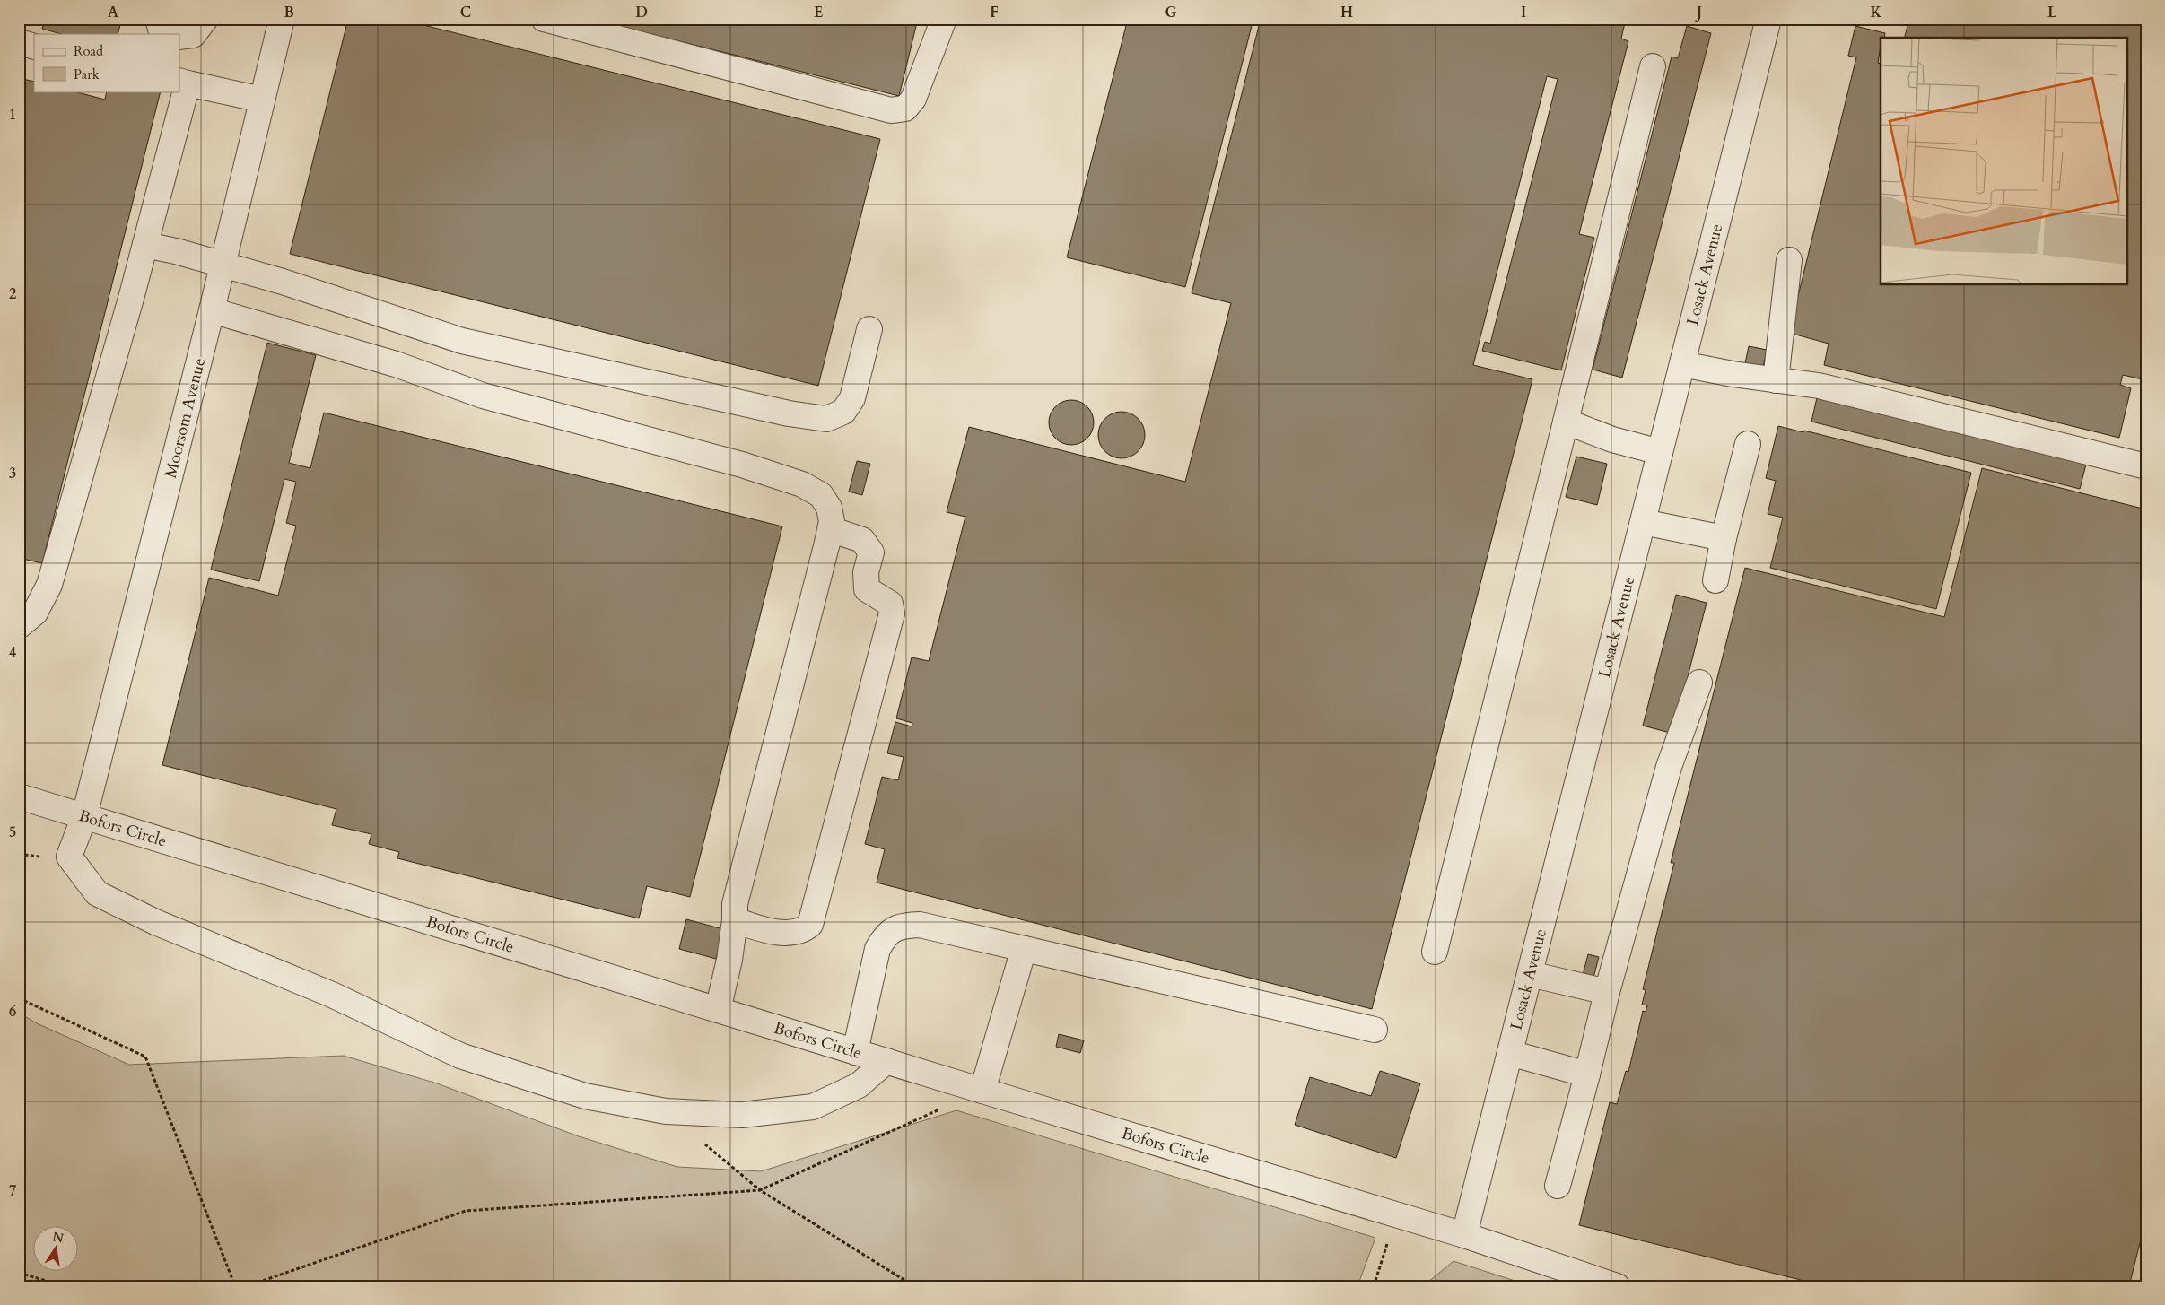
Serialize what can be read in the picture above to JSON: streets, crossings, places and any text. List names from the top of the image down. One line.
{"streets":{"street":["Losack Avenue","Moorsom Avenue","Bofors Circle"]},"crossings":[["Losack Avenue","Bofors Circle"],["Moorsom Avenue","Bofors Circle"]],"legend":["Road","Park"],"north":"top","grid":{"columns":["A","B","C","D","E","F","G","H","I","J","K","L"],"rows":["1","2","3","4","5","6","7"]}}
